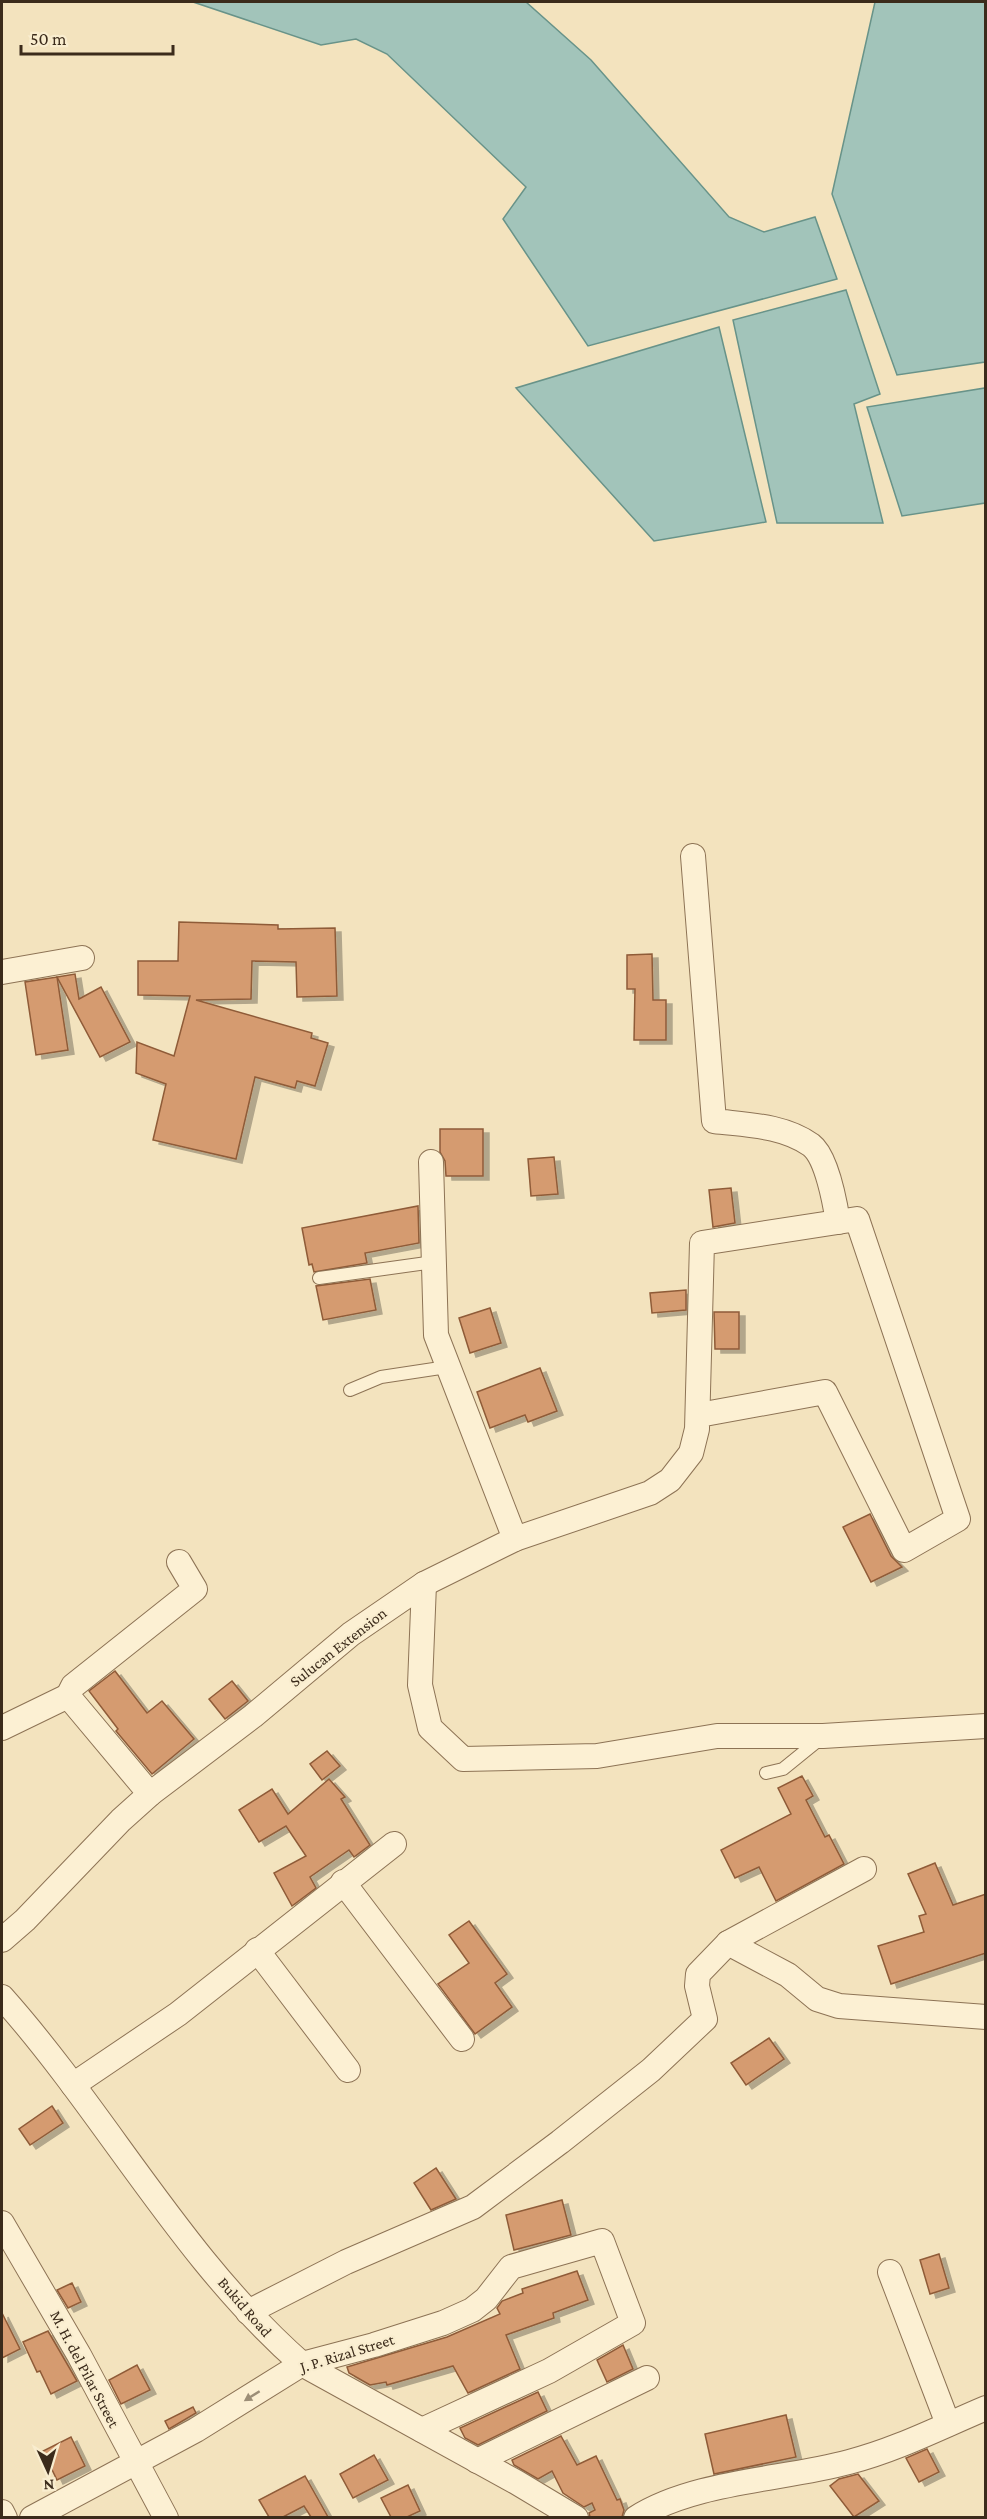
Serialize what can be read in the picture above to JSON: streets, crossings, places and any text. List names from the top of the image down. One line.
{"streets":{"street":["Sulucan Extension","Bukid Road","J. P. Rizal Street","M. H. del Pilar Street"]},"crossings":[["Bukid Road","J. P. Rizal Street"],["J. P. Rizal Street","M. H. del Pilar Street"]],"scale_bar":"50 m","north":"bottom"}
